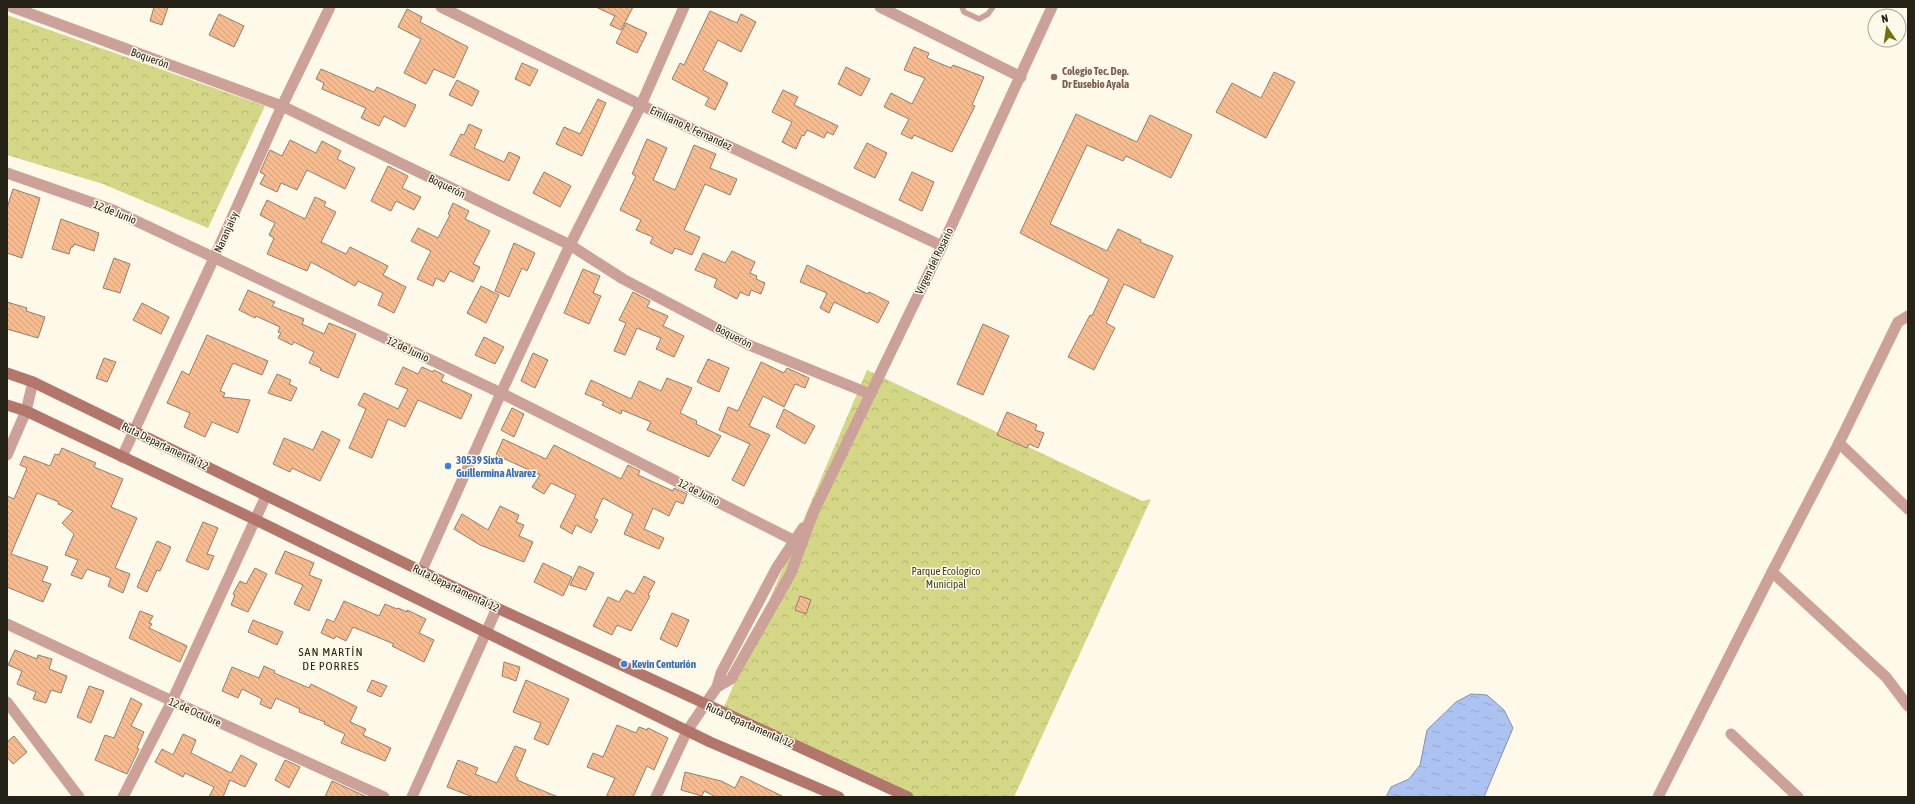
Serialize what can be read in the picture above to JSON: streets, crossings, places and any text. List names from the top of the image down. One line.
{"streets":{"main road":["Ruta Departamental 12"],"street":["Boquerón","Emiliano R. Fernandez","12 de Junio","Naranjaisy","Virgen del Rosario","12 de Octubre"]},"crossings":[["Boquerón","Naranjaisy"],["Boquerón","Virgen del Rosario"],["Emiliano R. Fernandez","Virgen del Rosario"],["12 de Junio","Naranjaisy"],["12 de Junio","Virgen del Rosario"],["Naranjaisy","Ruta Departamental 12"],["Virgen del Rosario","Ruta Departamental 12"]],"districts":["SAN MARTÍN DE PORRES"],"parks":["Parque Ecologico Municipal"],"places":["Colegio Tec. Dep. Dr Eusebio Ayala","30539 Sixta Guillermina Alvarez","Kevin Centurión"],"north":"top"}
